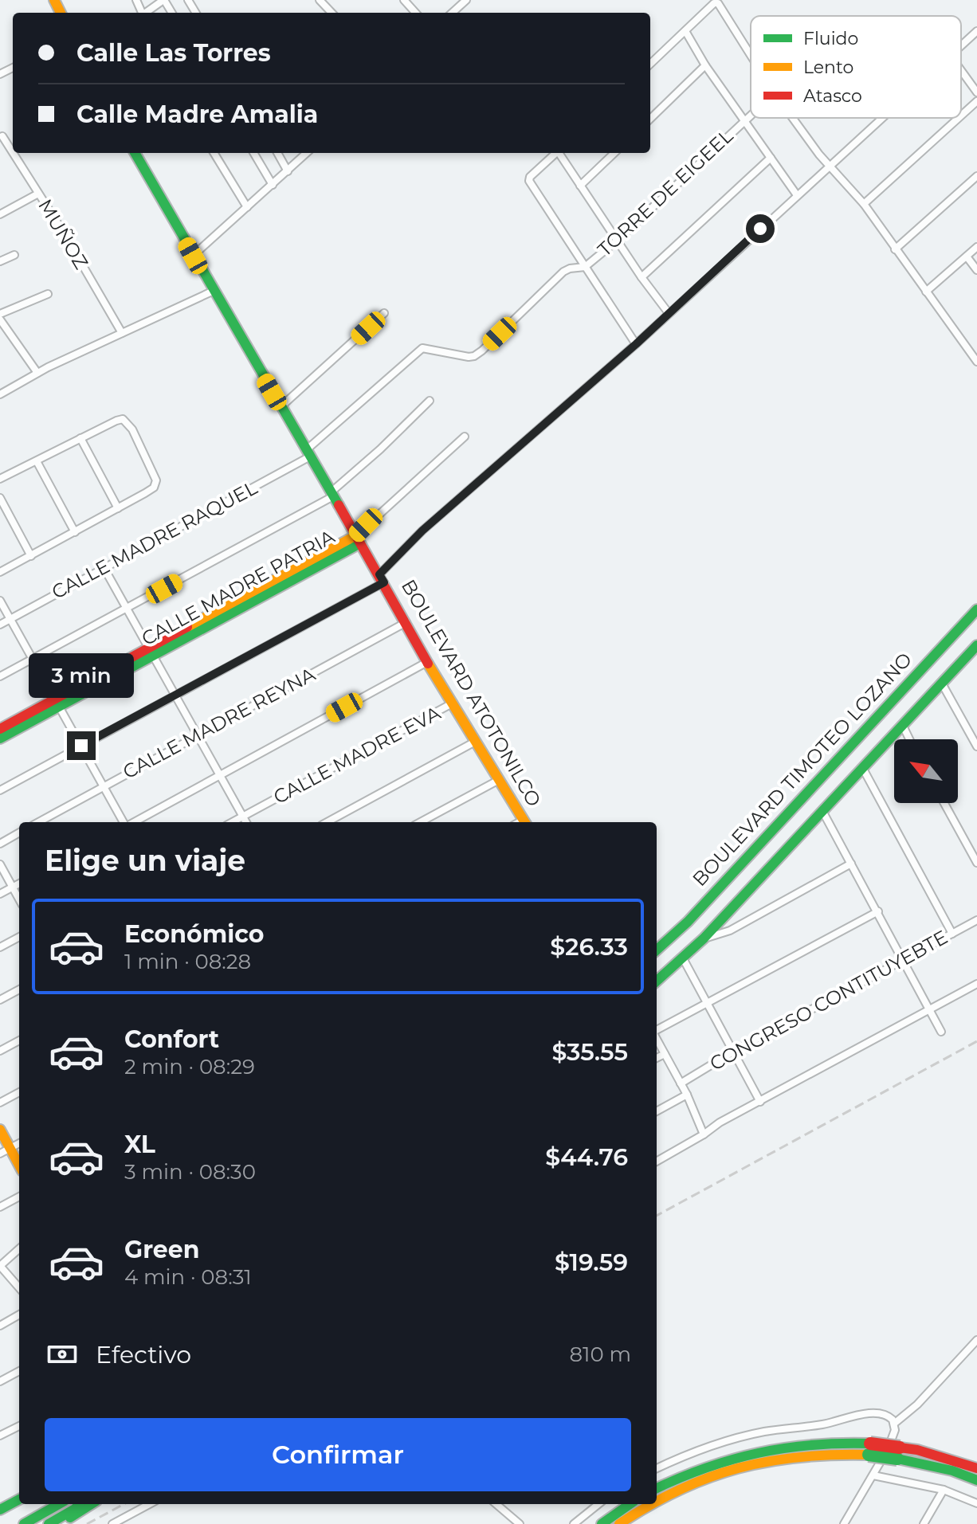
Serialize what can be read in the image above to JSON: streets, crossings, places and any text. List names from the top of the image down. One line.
{"streets":{"main road":["CALLE MADRE PATRIA","BOULEVARD ATOTONILCO","BOULEVARD TIMOTEO LOZANO"],"street":["TORRE DE EIGEEL","MUÑOZ","CALLE MADRE RAQUEL","CALLE MADRE REYNA","CALLE MADRE EVA","CONGRESO CONTITUYEBTE"]},"crossings":[["TORRE DE EIGEEL","CALLE MADRE RAQUEL"],["CALLE MADRE RAQUEL","BOULEVARD ATOTONILCO"],["CALLE MADRE PATRIA","BOULEVARD ATOTONILCO"],["BOULEVARD ATOTONILCO","CALLE MADRE REYNA"],["BOULEVARD ATOTONILCO","CALLE MADRE EVA"]],"legend":["Fluido","Lento","Atasco"],"north":"top left","page":{"banner":["Calle Las Torres","Calle Madre Amalia"],"bubble":"3 min","heading":"Elige un viaje","list":[{"name":"Económico","note":"1 min · 08:28","value":"$26.33"},{"name":"Confort","note":"2 min · 08:29","value":"$35.55"},{"name":"XL","note":"3 min · 08:30","value":"$44.76"},{"name":"Green","note":"4 min · 08:31","value":"$19.59"}],"pay":["Efectivo","810 m"],"buttons":"Confirmar"}}
